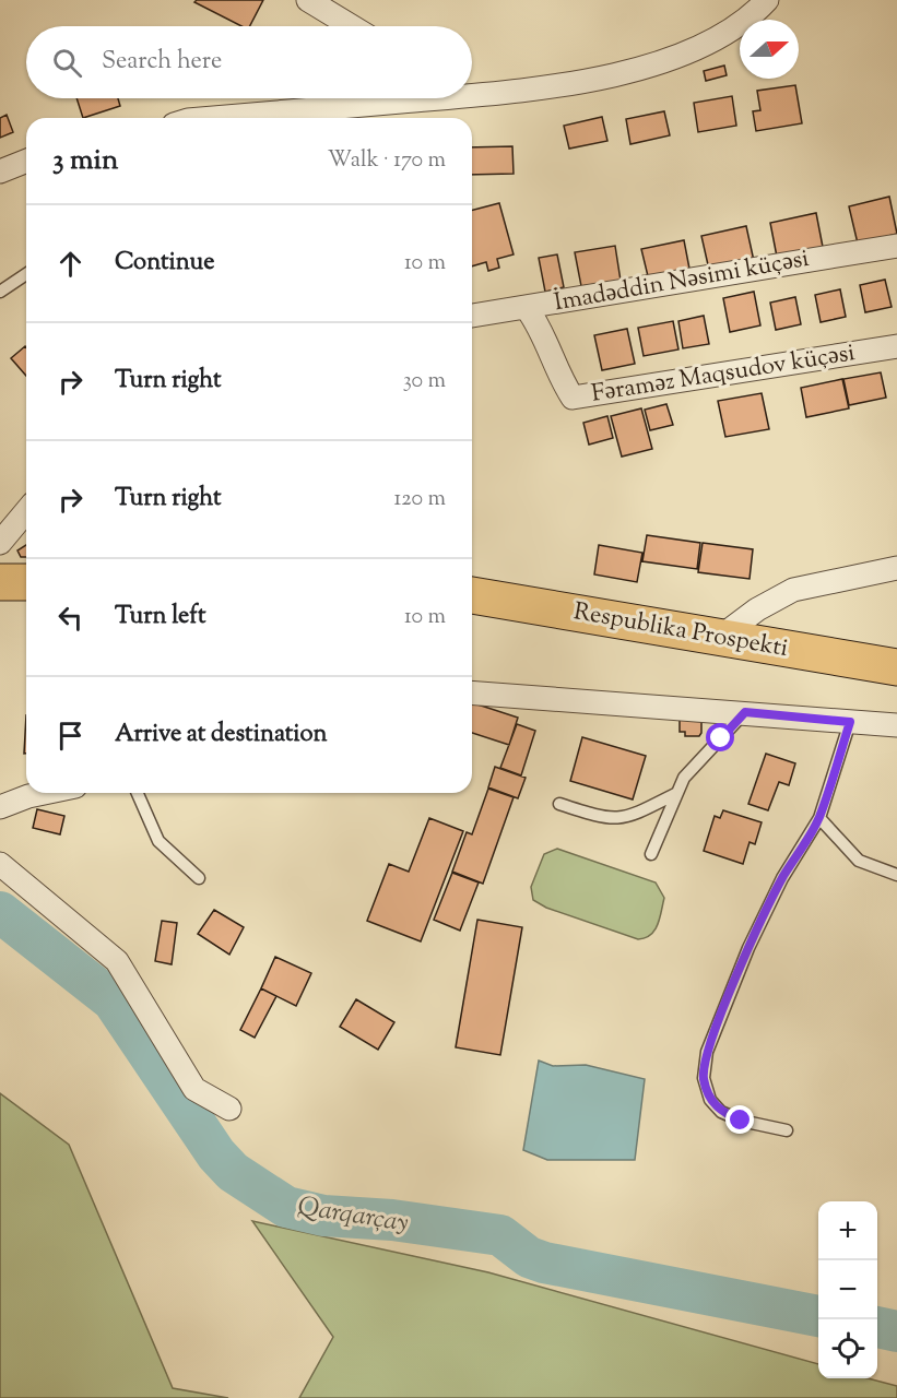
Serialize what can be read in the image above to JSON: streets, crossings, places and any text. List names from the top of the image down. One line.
{"streets":{"main road":["Respublika Prospekti"],"street":["İmadəddin Nəsimi küçəsi","Fəraməz Maqsudov küçəsi"]},"crossings":[["İmadəddin Nəsimi küçəsi","Fəraməz Maqsudov küçəsi"]],"water":["Qarqarçay"],"north":"right","page":{"search":"Search here","heading":["3 min","Walk · 170 m"],"list":[["Continue","10 m"],["Turn right","30 m"],["Turn right","120 m"],["Turn left","10 m"],"Arrive at destination"],"map_buttons":["+","−"]}}
